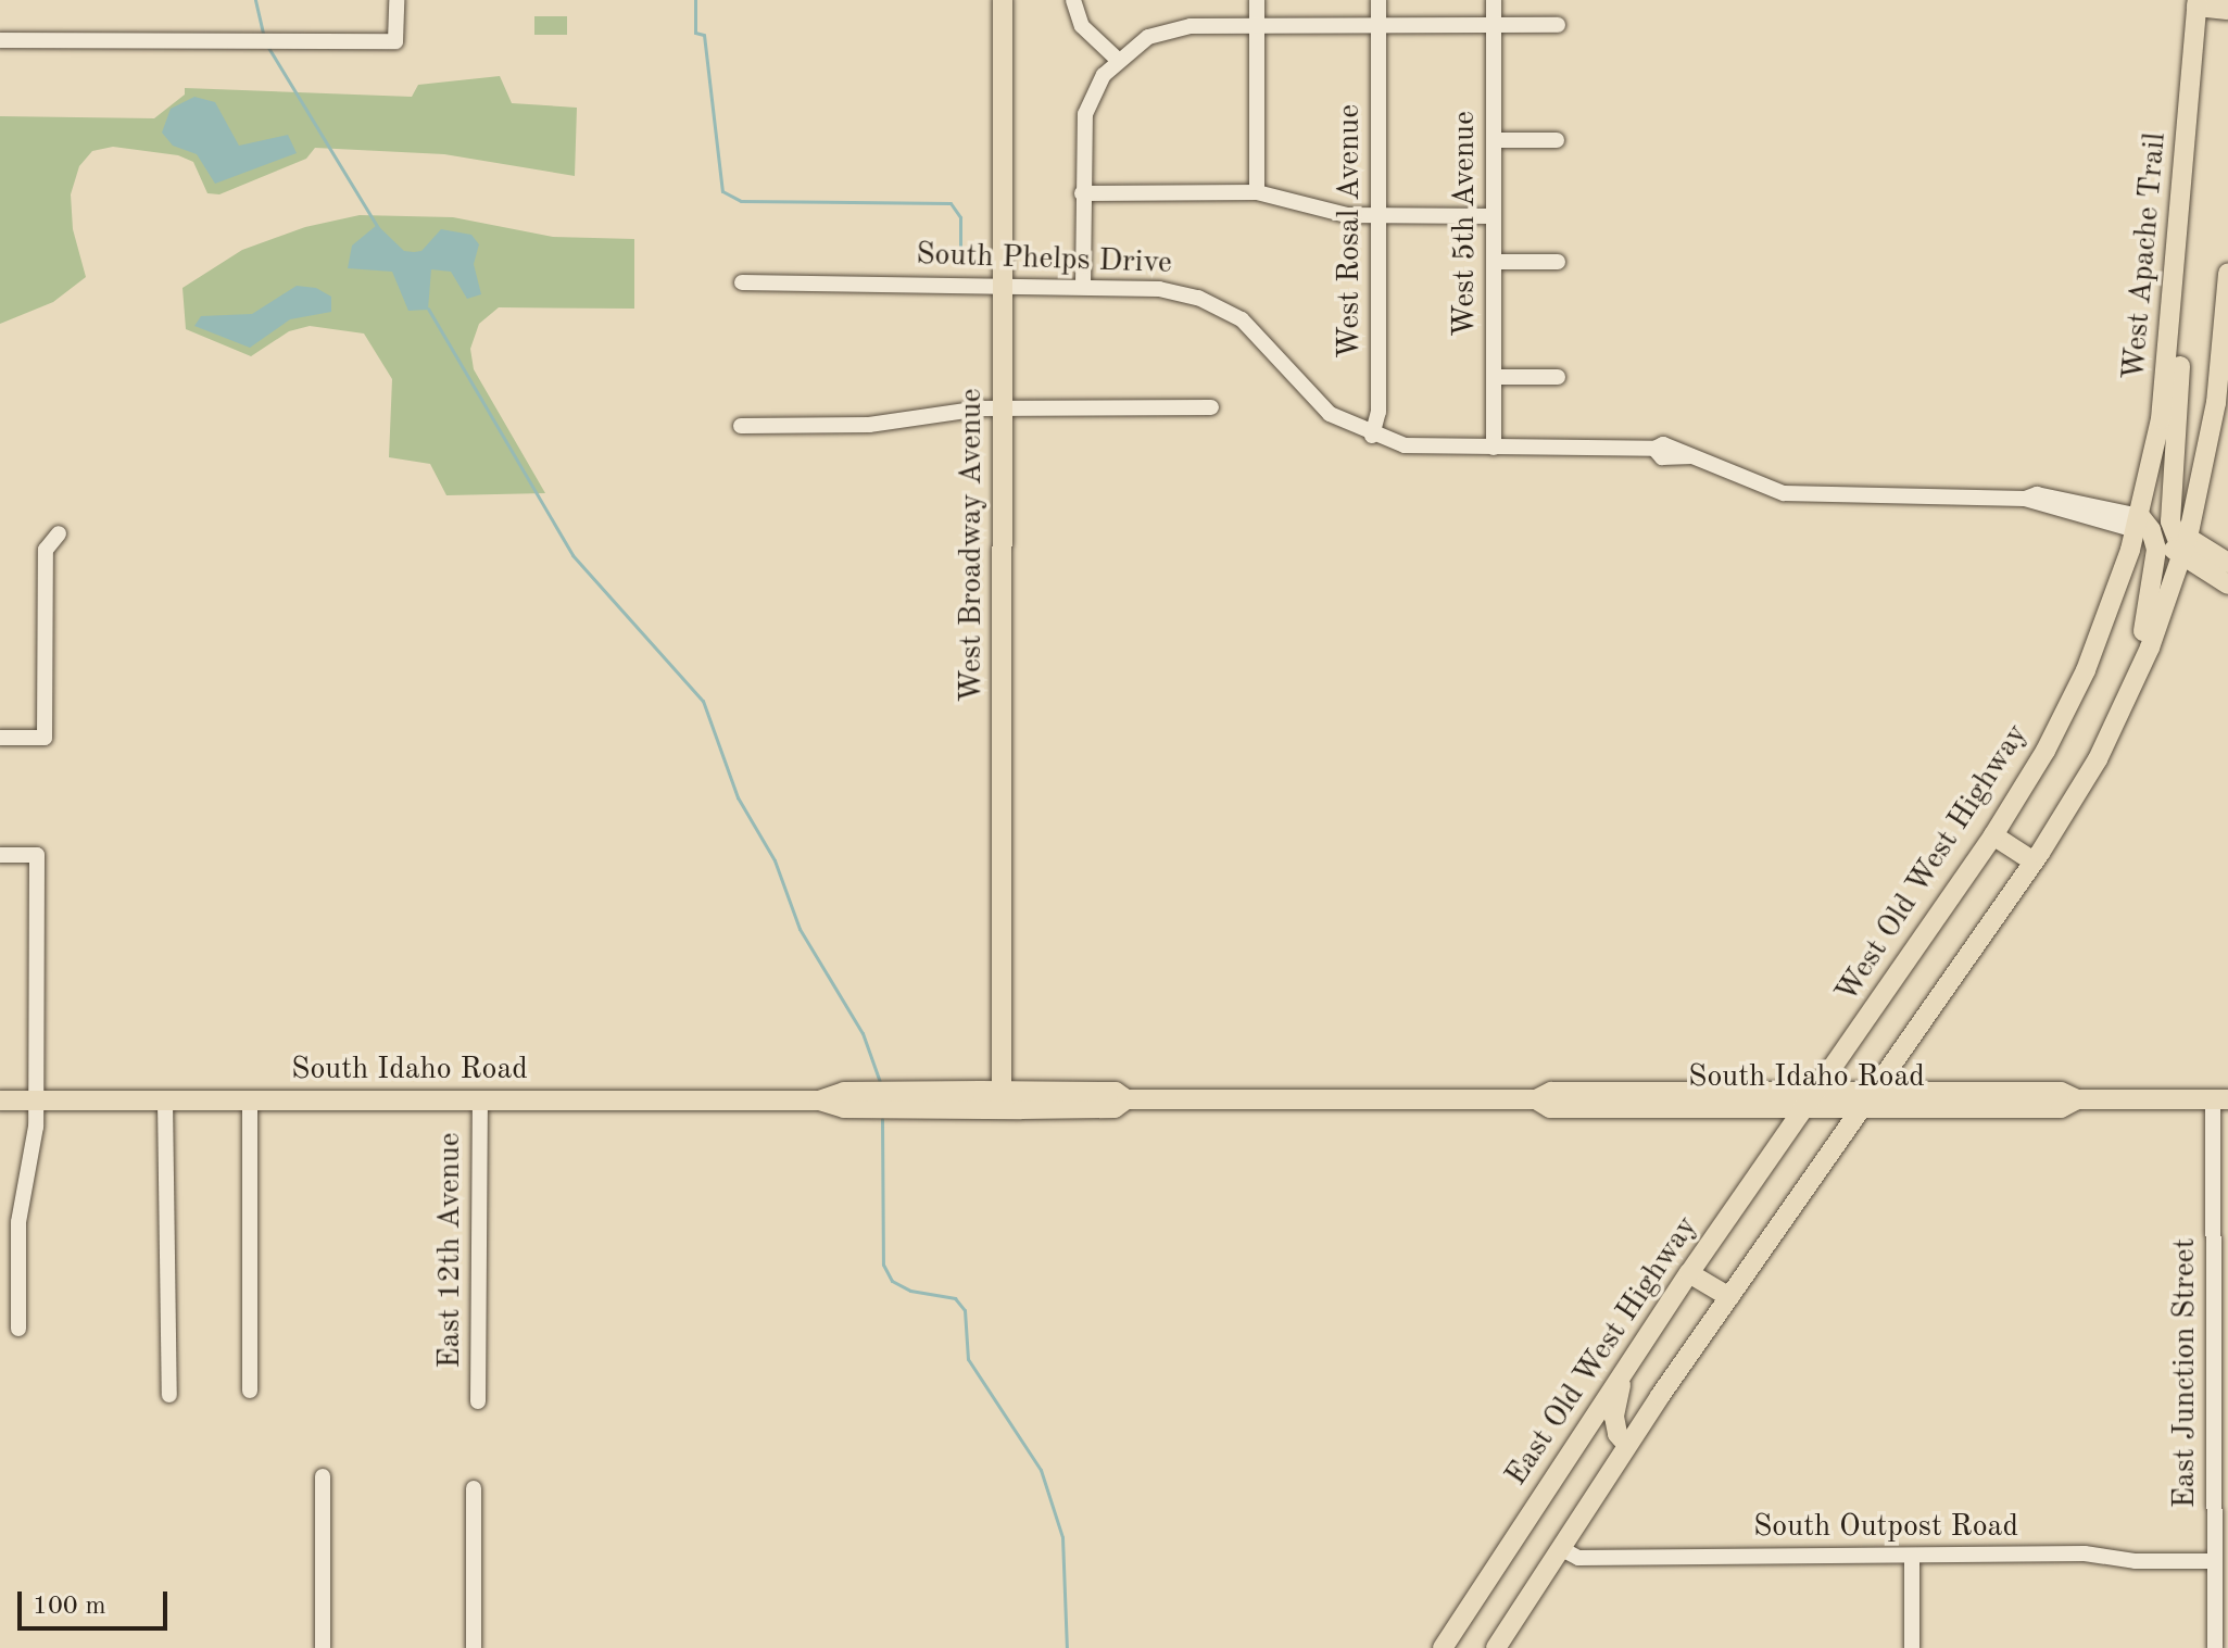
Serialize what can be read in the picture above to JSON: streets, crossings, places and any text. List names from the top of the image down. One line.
{"streets":{"main road":["West Apache Trail","West Broadway Avenue","West Old West Highway","South Idaho Road","East Old West Highway"],"street":["West 5th Avenue","West Rosal Avenue","South Phelps Drive","East 12th Avenue","East Junction Street","South Outpost Road"]},"crossings":[["West 5th Avenue","South Phelps Drive"],["West Rosal Avenue","South Phelps Drive"],["West Apache Trail","South Phelps Drive"],["West Apache Trail","West Old West Highway"],["South Phelps Drive","West Broadway Avenue"],["South Phelps Drive","West Old West Highway"],["West Broadway Avenue","South Idaho Road"],["West Old West Highway","South Idaho Road"],["West Old West Highway","East Old West Highway"],["South Idaho Road","East 12th Avenue"],["South Idaho Road","East Old West Highway"],["South Idaho Road","East Junction Street"],["East Junction Street","South Outpost Road"]],"scale_bar":"100 m"}
